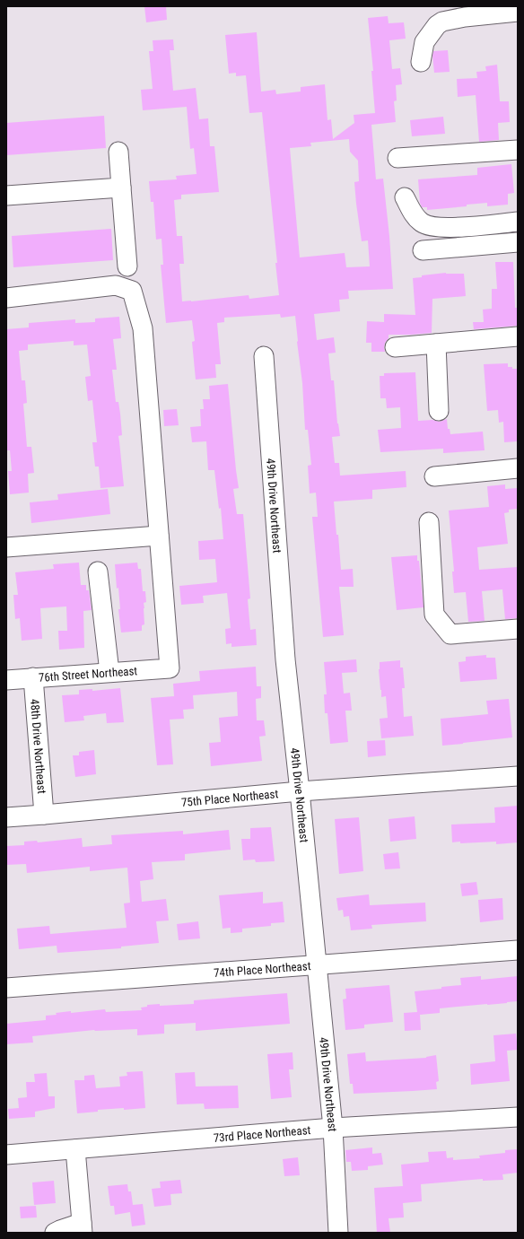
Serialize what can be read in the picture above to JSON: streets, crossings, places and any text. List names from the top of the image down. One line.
{"streets":{"street":["49th Drive Northeast","76th Street Northeast","48th Drive Northeast","75th Place Northeast","74th Place Northeast","73rd Place Northeast"]},"crossings":[["49th Drive Northeast","75th Place Northeast"],["49th Drive Northeast","74th Place Northeast"],["49th Drive Northeast","73rd Place Northeast"],["76th Street Northeast","48th Drive Northeast"],["48th Drive Northeast","75th Place Northeast"]]}
